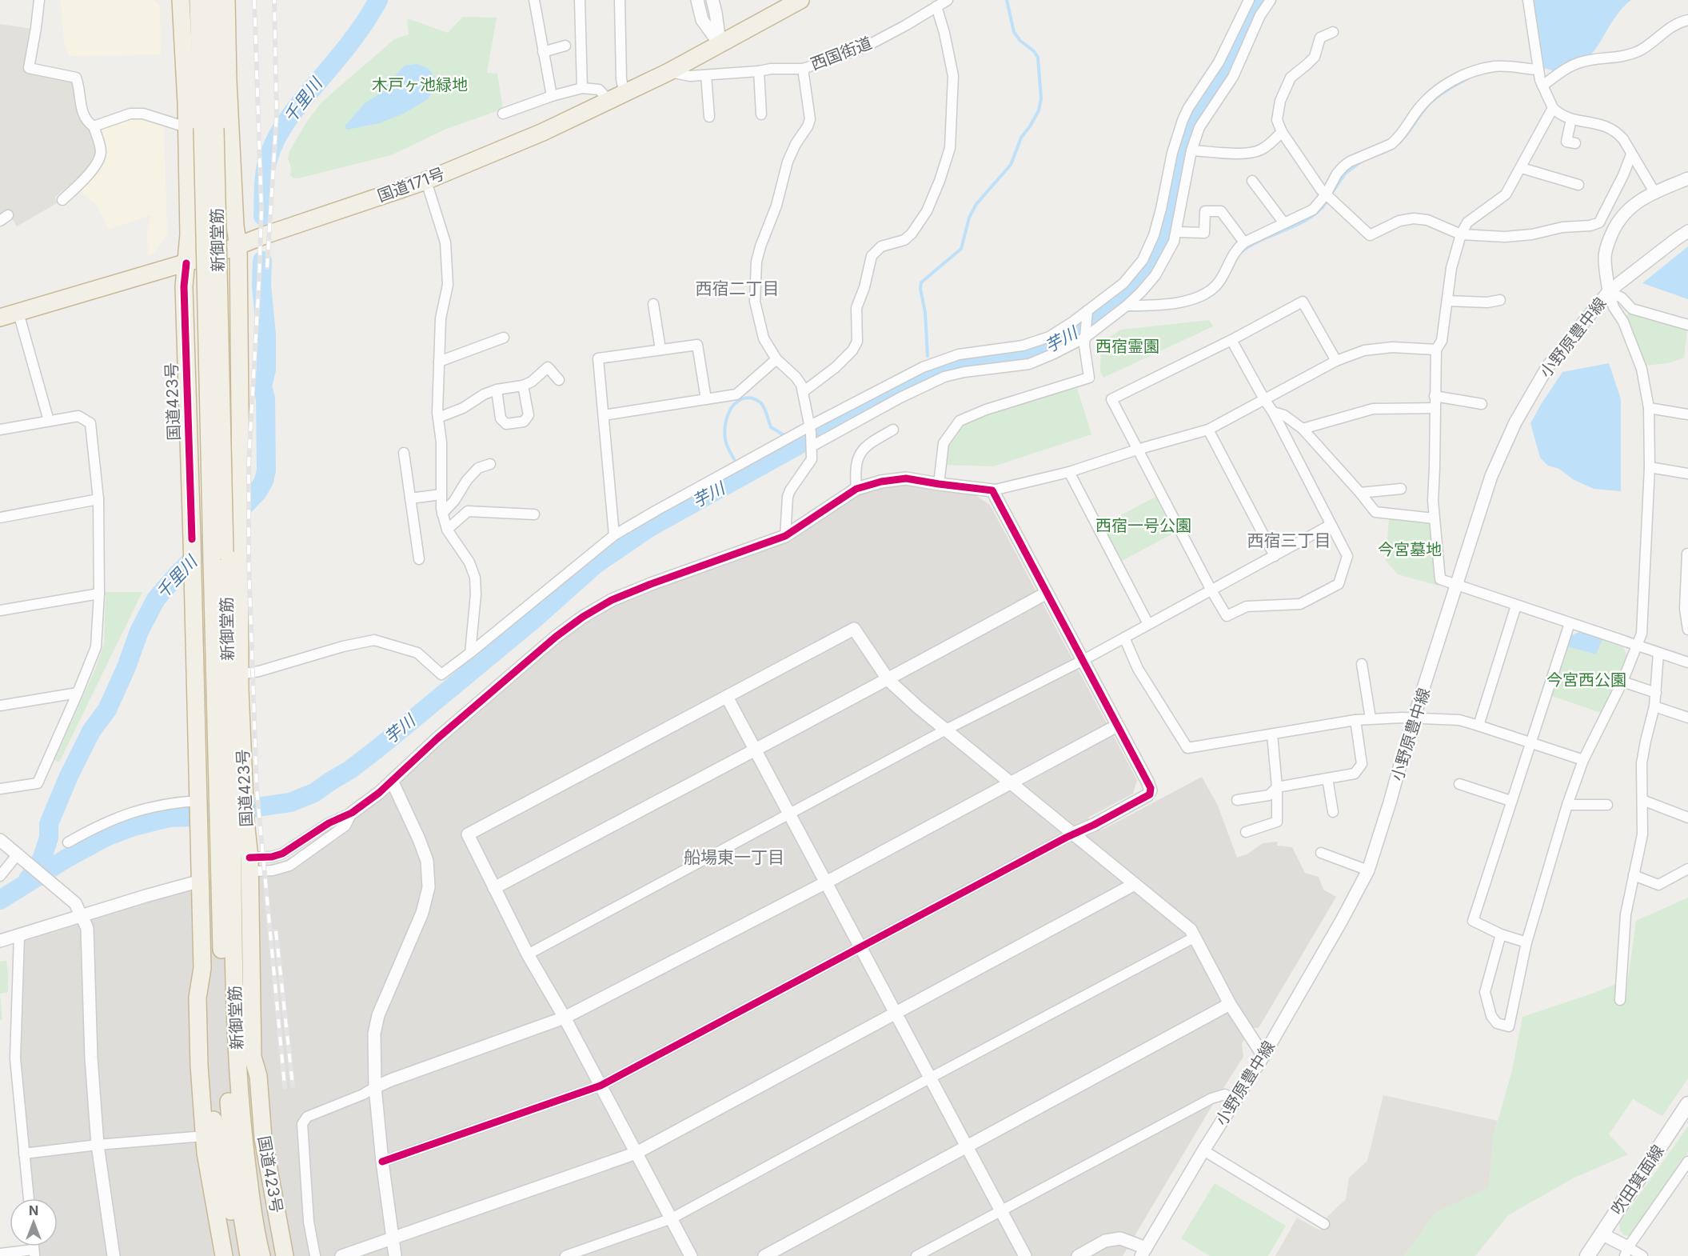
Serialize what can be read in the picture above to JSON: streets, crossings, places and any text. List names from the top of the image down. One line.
{"streets":{"highway":["国道171号","新御堂筋","国道423号"],"main road":["吹田箕面線"],"street":["西国街道","小野原豊中線"]},"crossings":[["西国街道","国道171号"],["国道171号","国道423号"],["新御堂筋","国道423号"]],"districts":["西宿二丁目","西宿三丁目","船場東一丁目"],"water":["千里川","芋川"],"parks":["木戸ヶ池緑地","西宿霊園","西宿一号公園","今宮墓地","今宮西公園"],"north":"top"}
